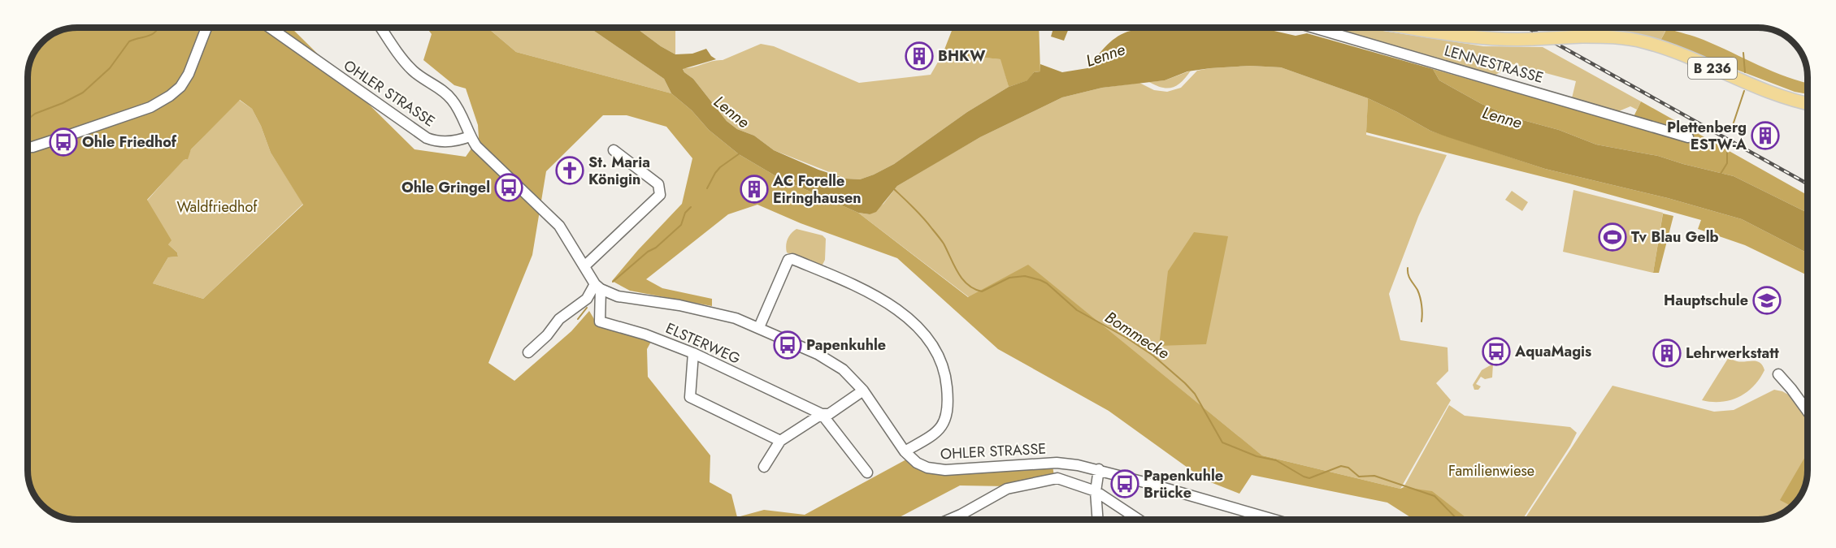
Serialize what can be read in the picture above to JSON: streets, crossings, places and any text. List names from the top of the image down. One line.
{"streets":{"main road":["LENNESTRASSE","B 236"],"street":["OHLER STRASSE","ELSTERWEG"]},"crossings":[["OHLER STRASSE","ELSTERWEG"]],"water":["Lenne","Bommecke"],"parks":["Waldfriedhof","Familienwiese"],"places":{"building":["BHKW","Plettenberg ESTW-A","AC Forelle Eiringhausen","Lehrwerkstatt"],"bus stop":["Ohle Friedhof","Ohle Gringel","Papenkuhle","AquaMagis","Papenkuhle Brücke"],"church":["St. Maria Königin"],"sports":["Tv Blau Gelb"],"school or university":["Hauptschule"]}}
